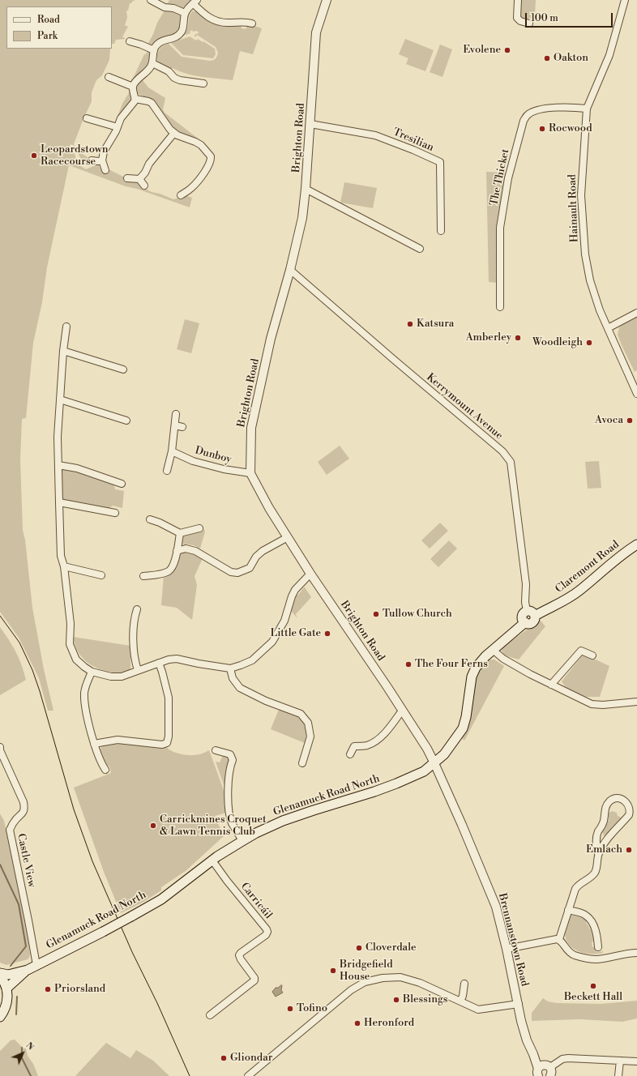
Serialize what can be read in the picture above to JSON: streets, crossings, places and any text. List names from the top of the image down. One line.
{"streets":{"main road":["Claremont Road","Glenamuck Road North"],"street":["Brighton Road","Tresilian","The Thicket","Hainault Road","Kerrymount Avenue","Dunboy","Castle View","Carricáil","Brennanstown Road"]},"crossings":[["Brighton Road","Tresilian"],["Brighton Road","Kerrymount Avenue"],["Brighton Road","Dunboy"],["Brighton Road","Glenamuck Road North"],["Brighton Road","Brennanstown Road"],["The Thicket","Hainault Road"],["Kerrymount Avenue","Claremont Road"],["Glenamuck Road North","Castle View"],["Glenamuck Road North","Carricáil"],["Glenamuck Road North","Brennanstown Road"]],"places":["Evolene","Oakton","Rocwood","Leopardstown Racecourse","Katsura","Amberley","Woodleigh","Avoca","Tullow Church","Little Gate","The Four Ferns","Carrickmines Croquet & Lawn Tennis Club","Emlach","Cloverdale","Bridgefield House","Beckett Hall","Priorsland","Blessings","Tofino","Heronford","Gliondar"],"legend":["Road","Park"],"scale_bar":"100 m","north":"top right"}
